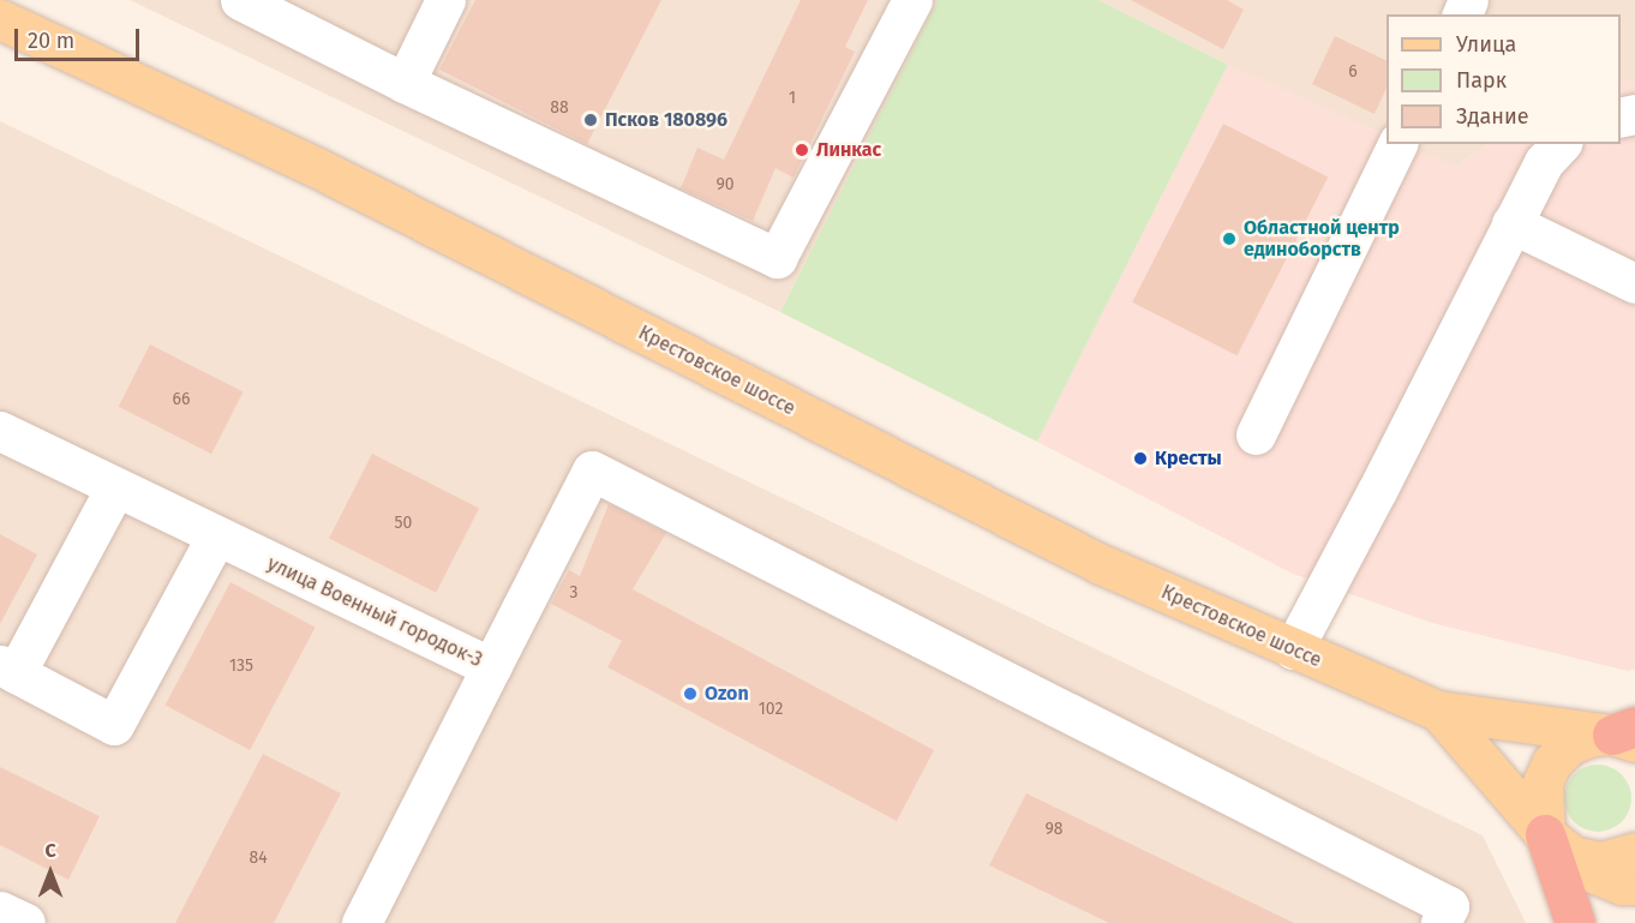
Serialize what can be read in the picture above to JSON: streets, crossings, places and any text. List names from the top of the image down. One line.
{"streets":{"main road":["Крестовское шоссе"],"street":["улица Военный городок-3"]},"places":["Псков 180896","Линкас","Областной центр единоборств","Кресты","Ozon"],"house_numbers":["6","1","88","90","66","50","3","135","102","98","84"],"legend":["Улица","Парк","Здание"],"scale_bar":"20 m","north":"top"}
